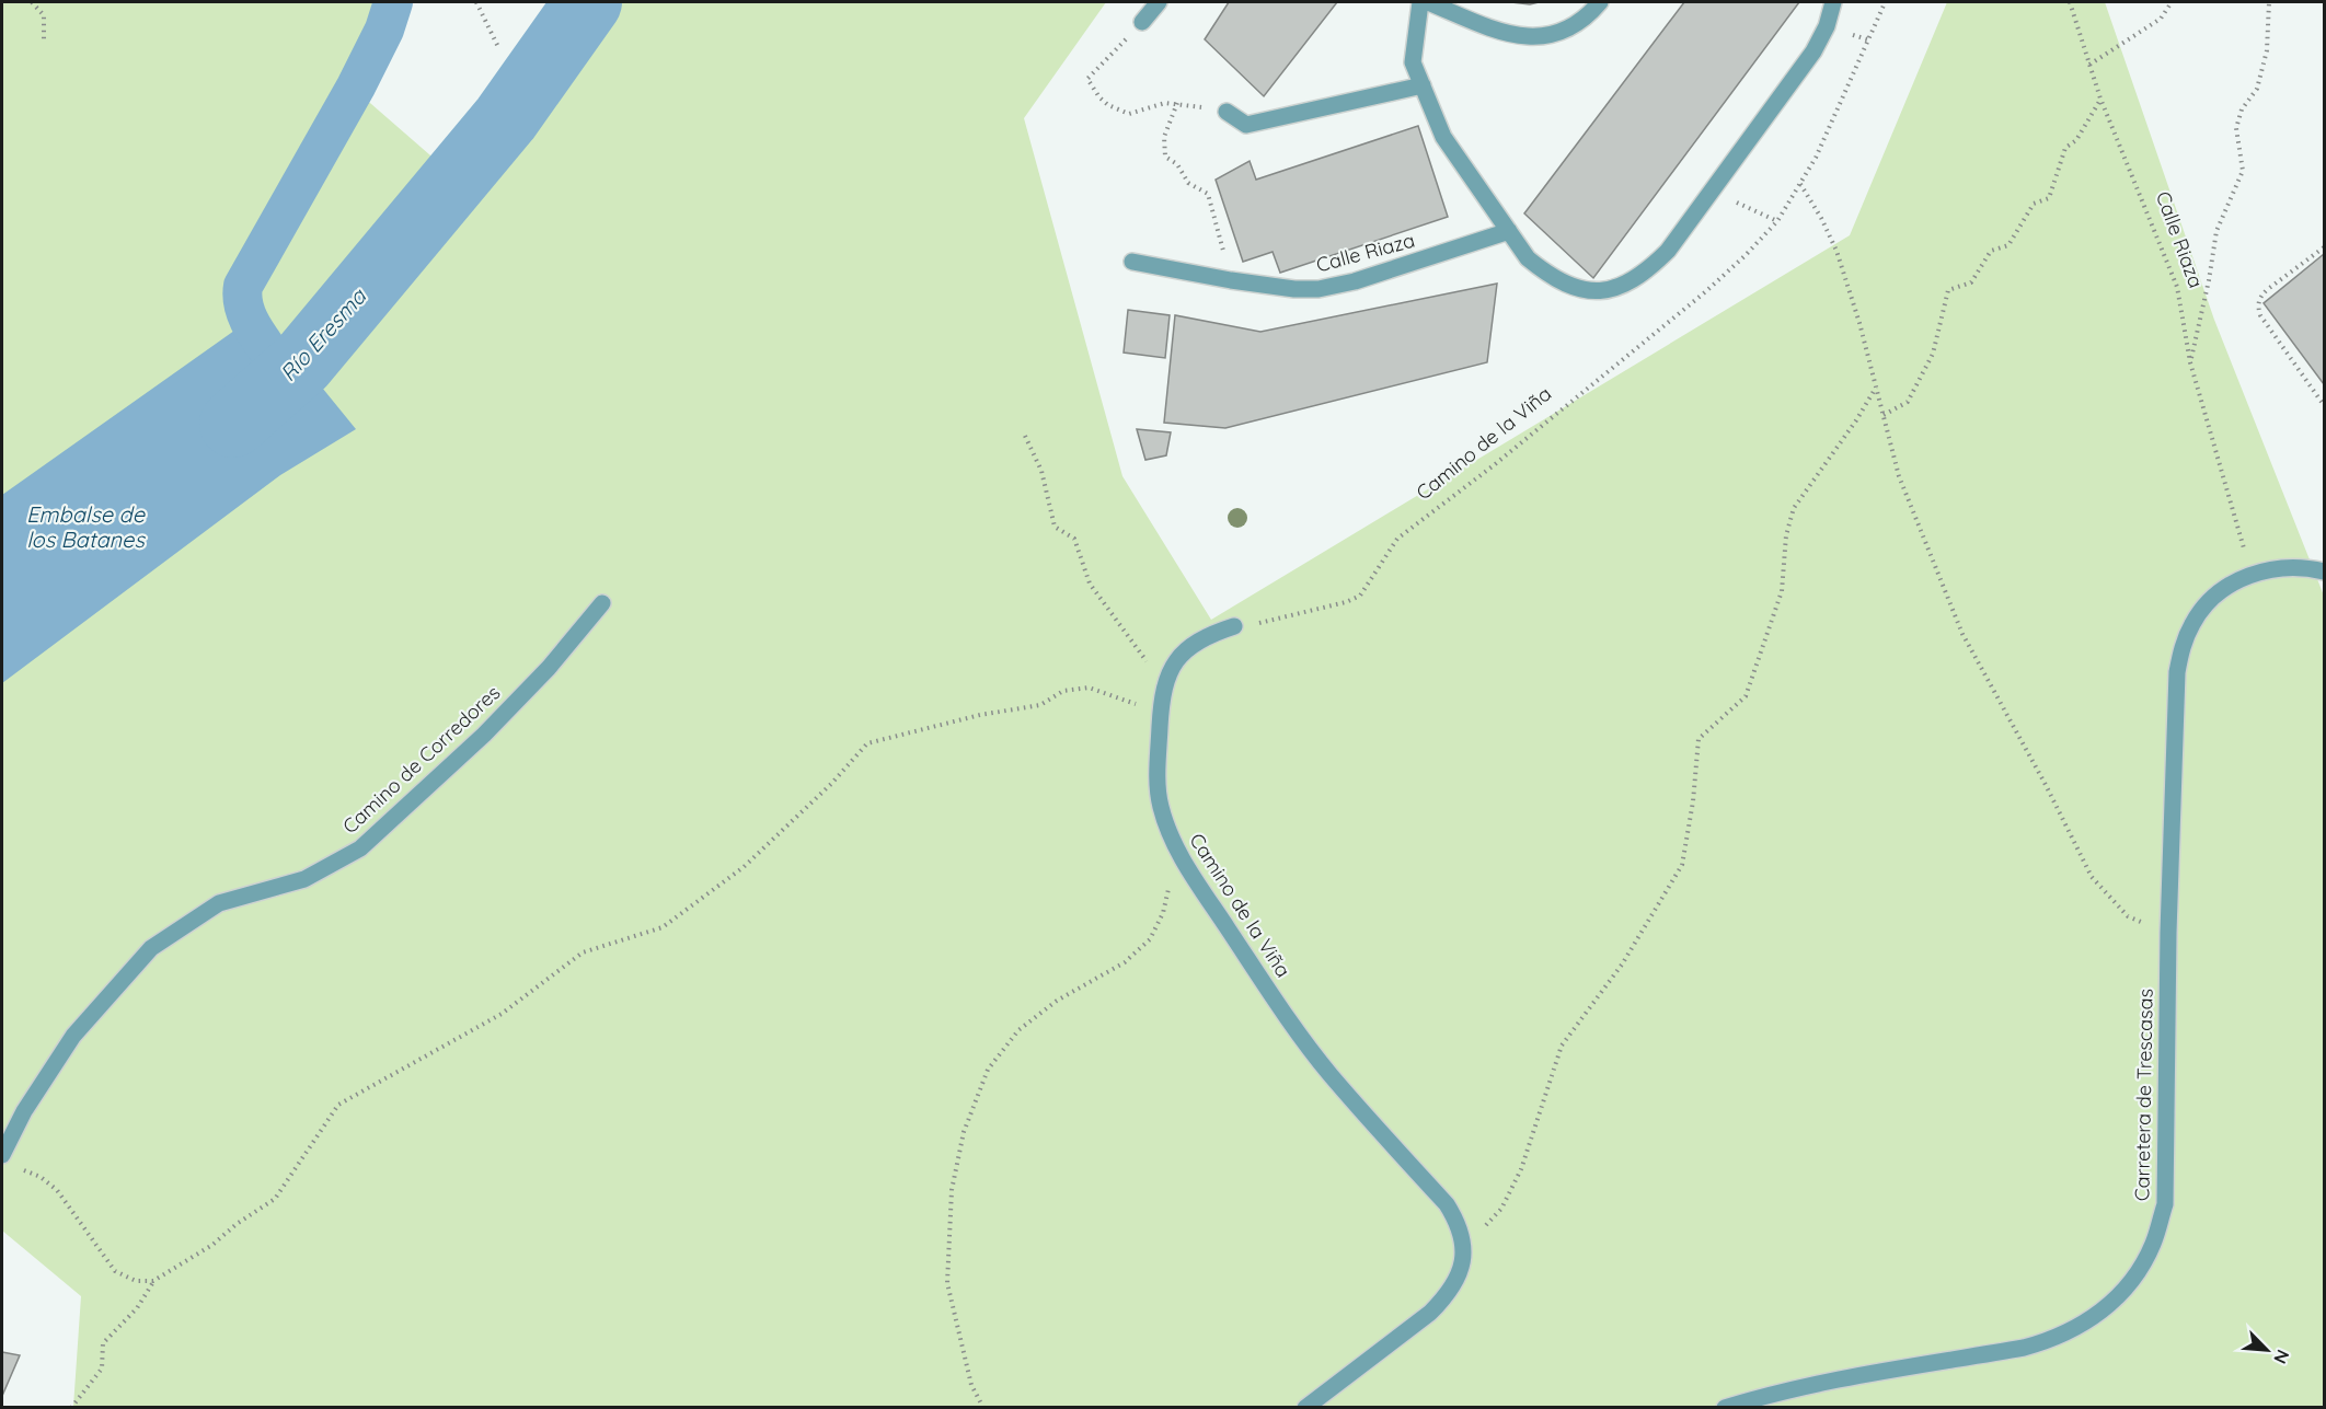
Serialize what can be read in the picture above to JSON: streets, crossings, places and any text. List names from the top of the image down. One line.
{"streets":{"street":["Calle Riaza","Camino de la Viña","Camino de Corredores","Carretera de Trescasas"]},"crossings":[["Calle Riaza","Carretera de Trescasas"]],"water":["Río Eresma","Embalse de los Batanes"],"north":"bottom right"}
